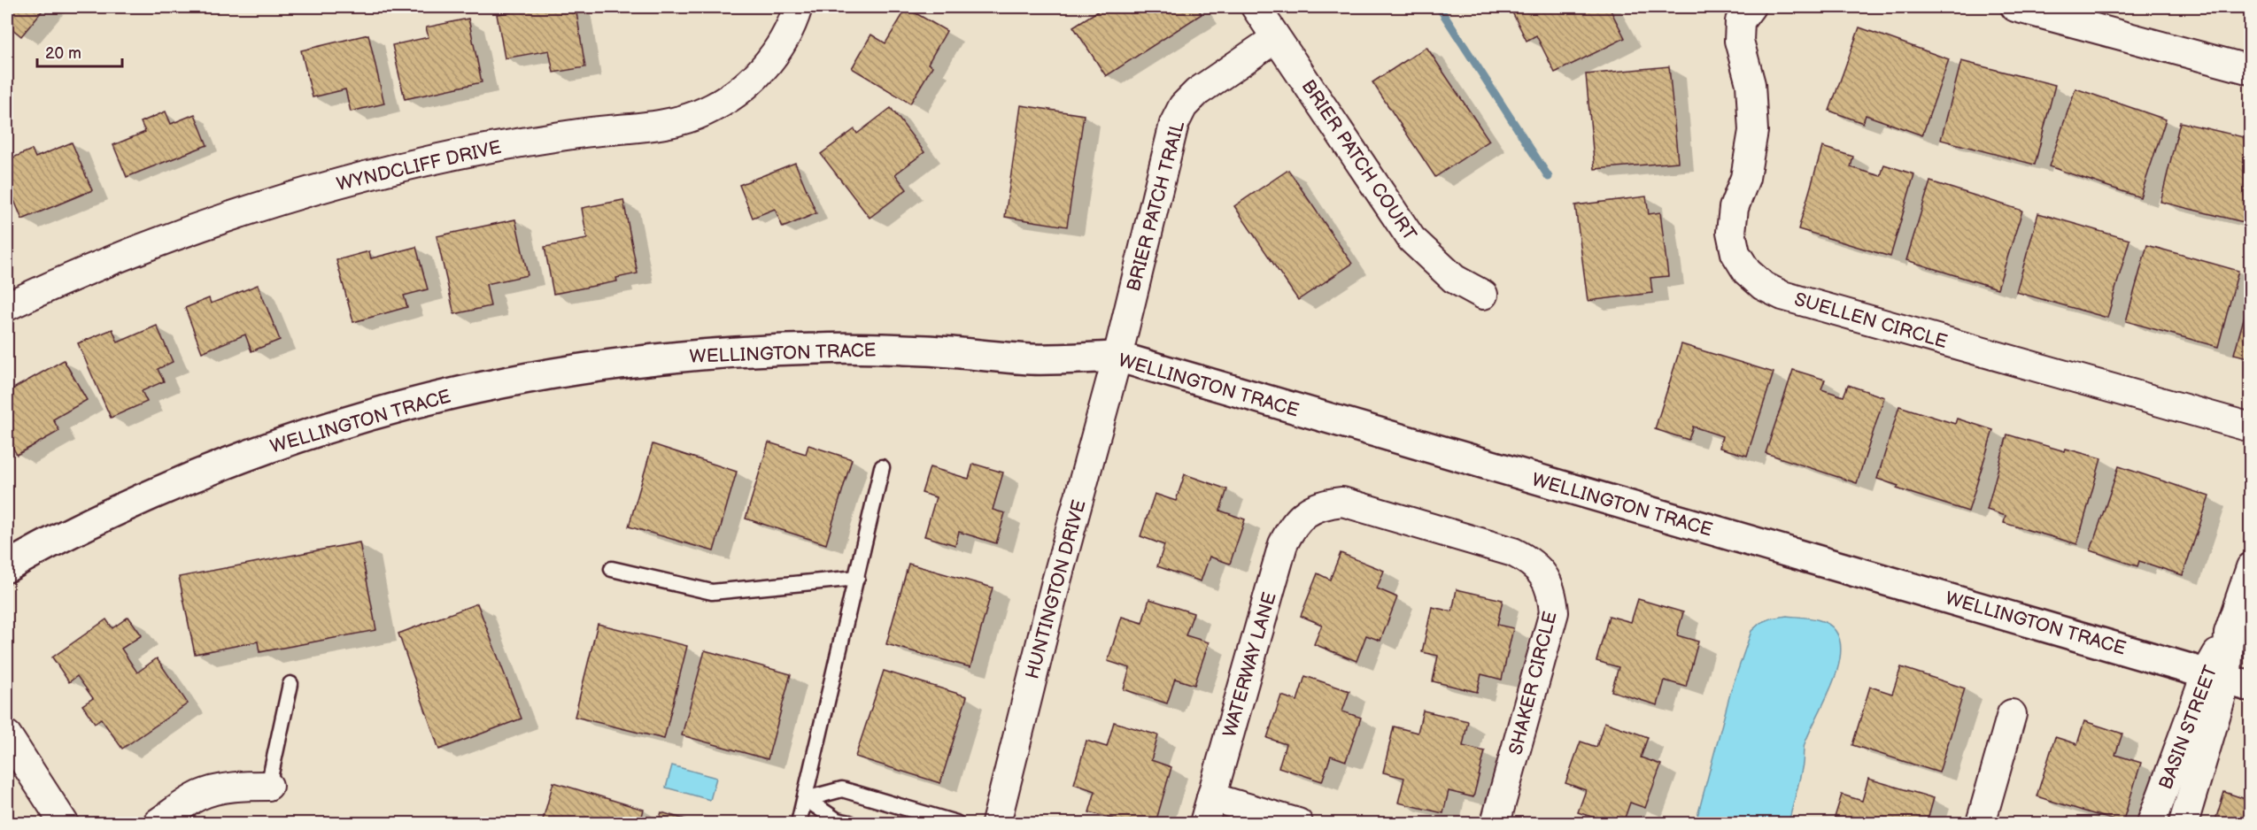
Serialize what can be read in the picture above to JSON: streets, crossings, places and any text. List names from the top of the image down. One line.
{"streets":{"street":["BRIER PATCH COURT","WYNDCLIFF DRIVE","BRIER PATCH TRAIL","SUELLEN CIRCLE","WELLINGTON TRACE","HUNTINGTON DRIVE","WATERWAY LANE","SHAKER CIRCLE","BASIN STREET"]},"crossings":[["BRIER PATCH COURT","BRIER PATCH TRAIL"],["BRIER PATCH TRAIL","WELLINGTON TRACE"],["BRIER PATCH TRAIL","HUNTINGTON DRIVE"],["WELLINGTON TRACE","HUNTINGTON DRIVE"],["WELLINGTON TRACE","BASIN STREET"],["WATERWAY LANE","SHAKER CIRCLE"]],"scale_bar":"20 m"}
